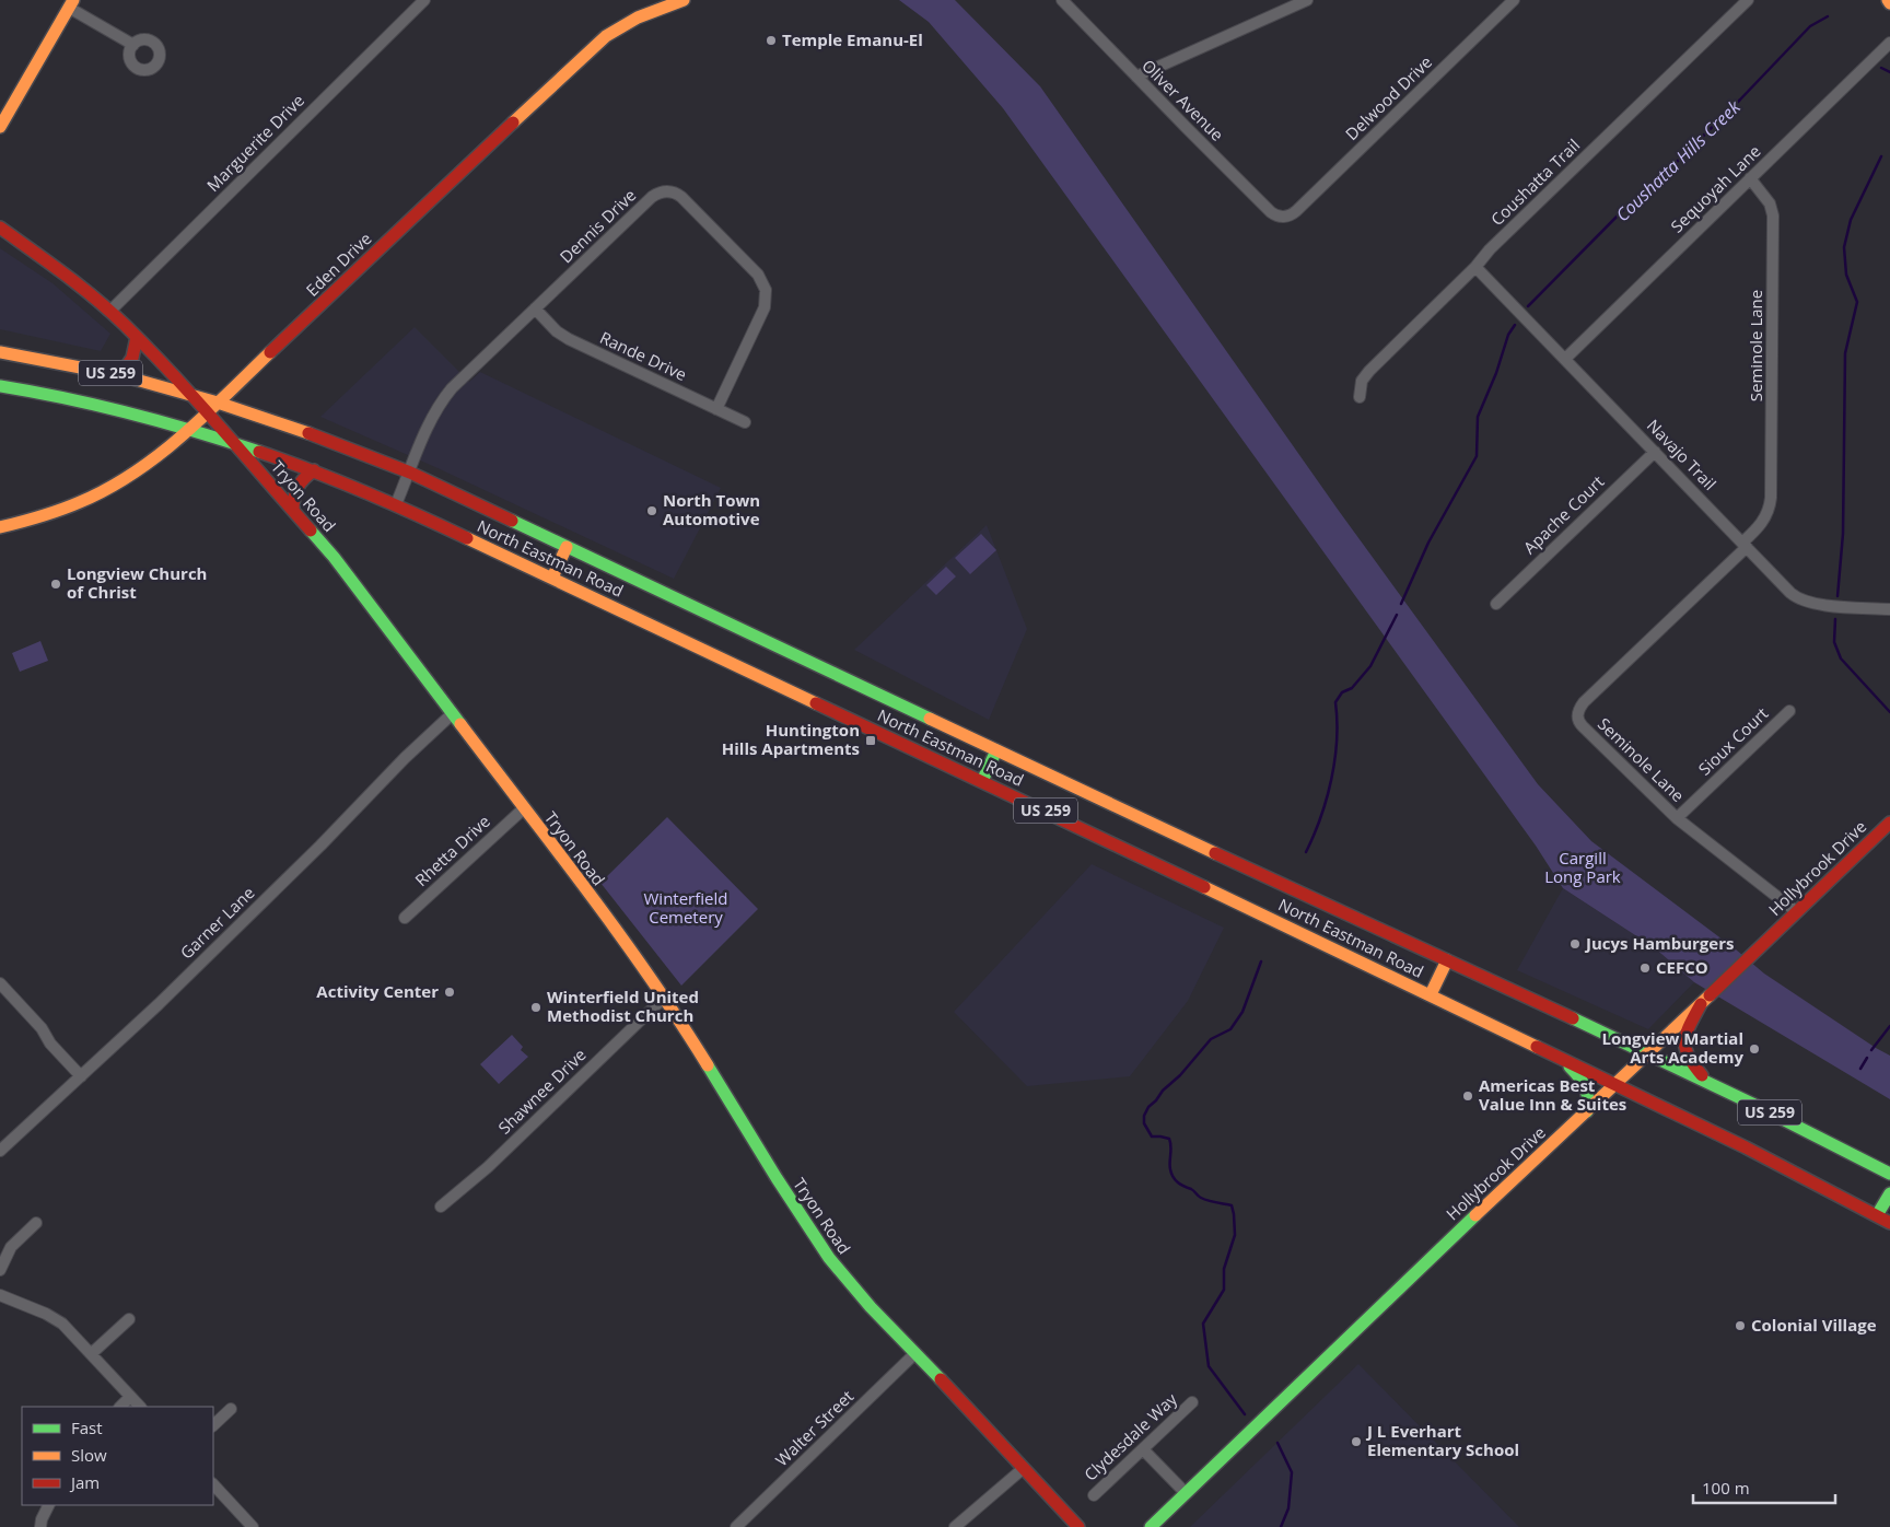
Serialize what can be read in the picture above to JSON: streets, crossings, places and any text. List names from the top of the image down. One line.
{"streets":{"main road":["Eden Drive","US 259","Tryon Road","North Eastman Road","Hollybrook Drive"],"street":["Delwood Drive","Oliver Avenue","Marguerite Drive","Coushatta Trail","Sequoyah Lane","Dennis Drive","Seminole Lane","Rande Drive","Navajo Trail","Apache Court","Sioux Court","Rhetta Drive","Garner Lane","Shawnee Drive","Walter Street","Clydesdale Way"]},"crossings":[["Delwood Drive","Oliver Avenue"],["Marguerite Drive","Tryon Road"],["Coushatta Trail","Navajo Trail"],["Sequoyah Lane","Seminole Lane"],["Sequoyah Lane","Navajo Trail"],["Dennis Drive","Rande Drive"],["Dennis Drive","North Eastman Road"],["Eden Drive","Tryon Road"],["Eden Drive","North Eastman Road"],["Seminole Lane","Navajo Trail"],["Seminole Lane","Sioux Court"],["Seminole Lane","Hollybrook Drive"],["Navajo Trail","Apache Court"],["Tryon Road","North Eastman Road"],["Tryon Road","Rhetta Drive"],["Tryon Road","Garner Lane"],["Tryon Road","Shawnee Drive"],["Tryon Road","Walter Street"],["North Eastman Road","Hollybrook Drive"]],"water":["Coushatta Hills Creek"],"parks":["Cargill Long Park","Winterfield Cemetery"],"places":{"other":["Temple Emanu-El","North Town Automotive","Longview Church of Christ","Jucys Hamburgers","CEFCO","Activity Center","Winterfield United Methodist Church","Longview Martial Arts Academy","Americas Best Value Inn & Suites","Colonial Village","J L Everhart Elementary School"],"transit":["Huntington Hills Apartments"]},"legend":["Fast","Slow","Jam"],"scale_bar":"100 m"}
